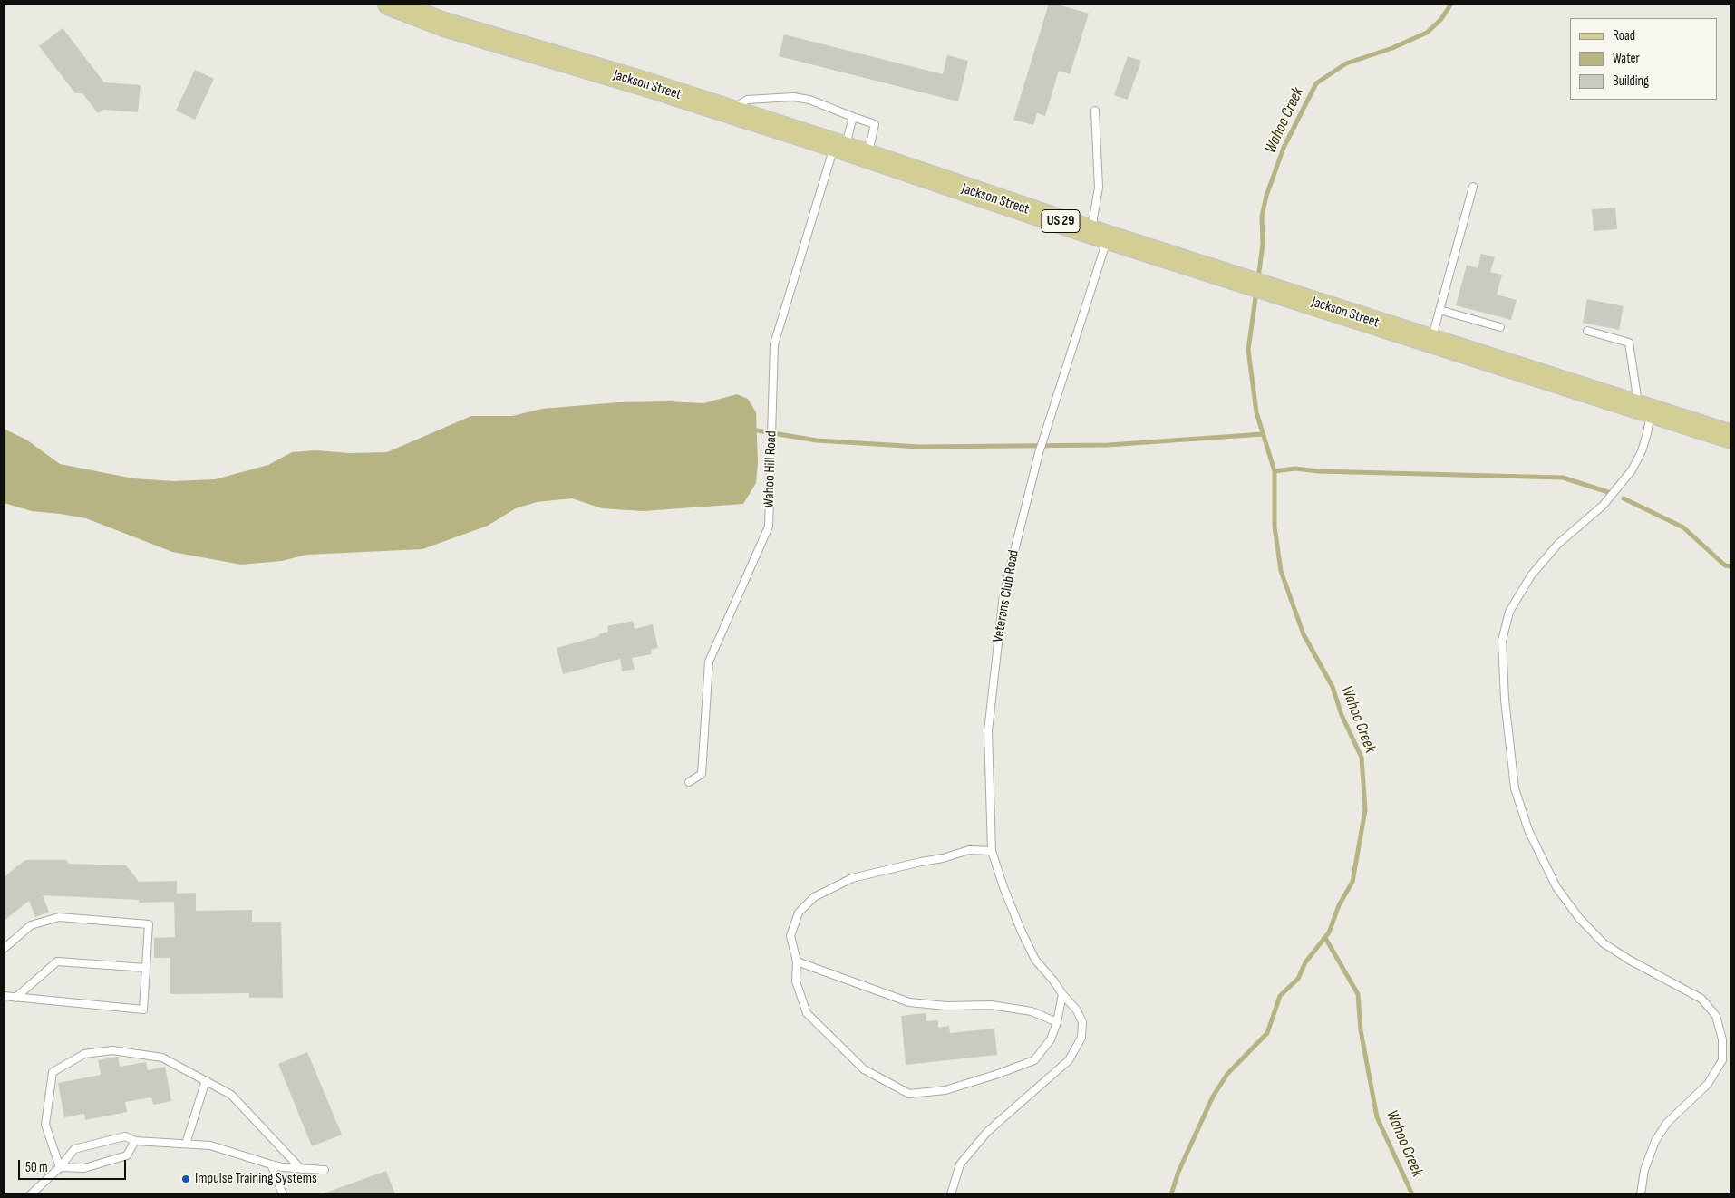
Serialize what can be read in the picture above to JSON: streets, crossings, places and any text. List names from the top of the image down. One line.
{"streets":{"main road":["Jackson Street","US 29"],"lane":["Wahoo Hill Road","Veterans Club Road"]},"crossings":[["Jackson Street","Wahoo Hill Road"],["Jackson Street","Veterans Club Road"]],"water":["Wahoo Creek"],"places":["Impulse Training Systems"],"legend":["Road","Water","Building"],"scale_bar":"50 m"}
